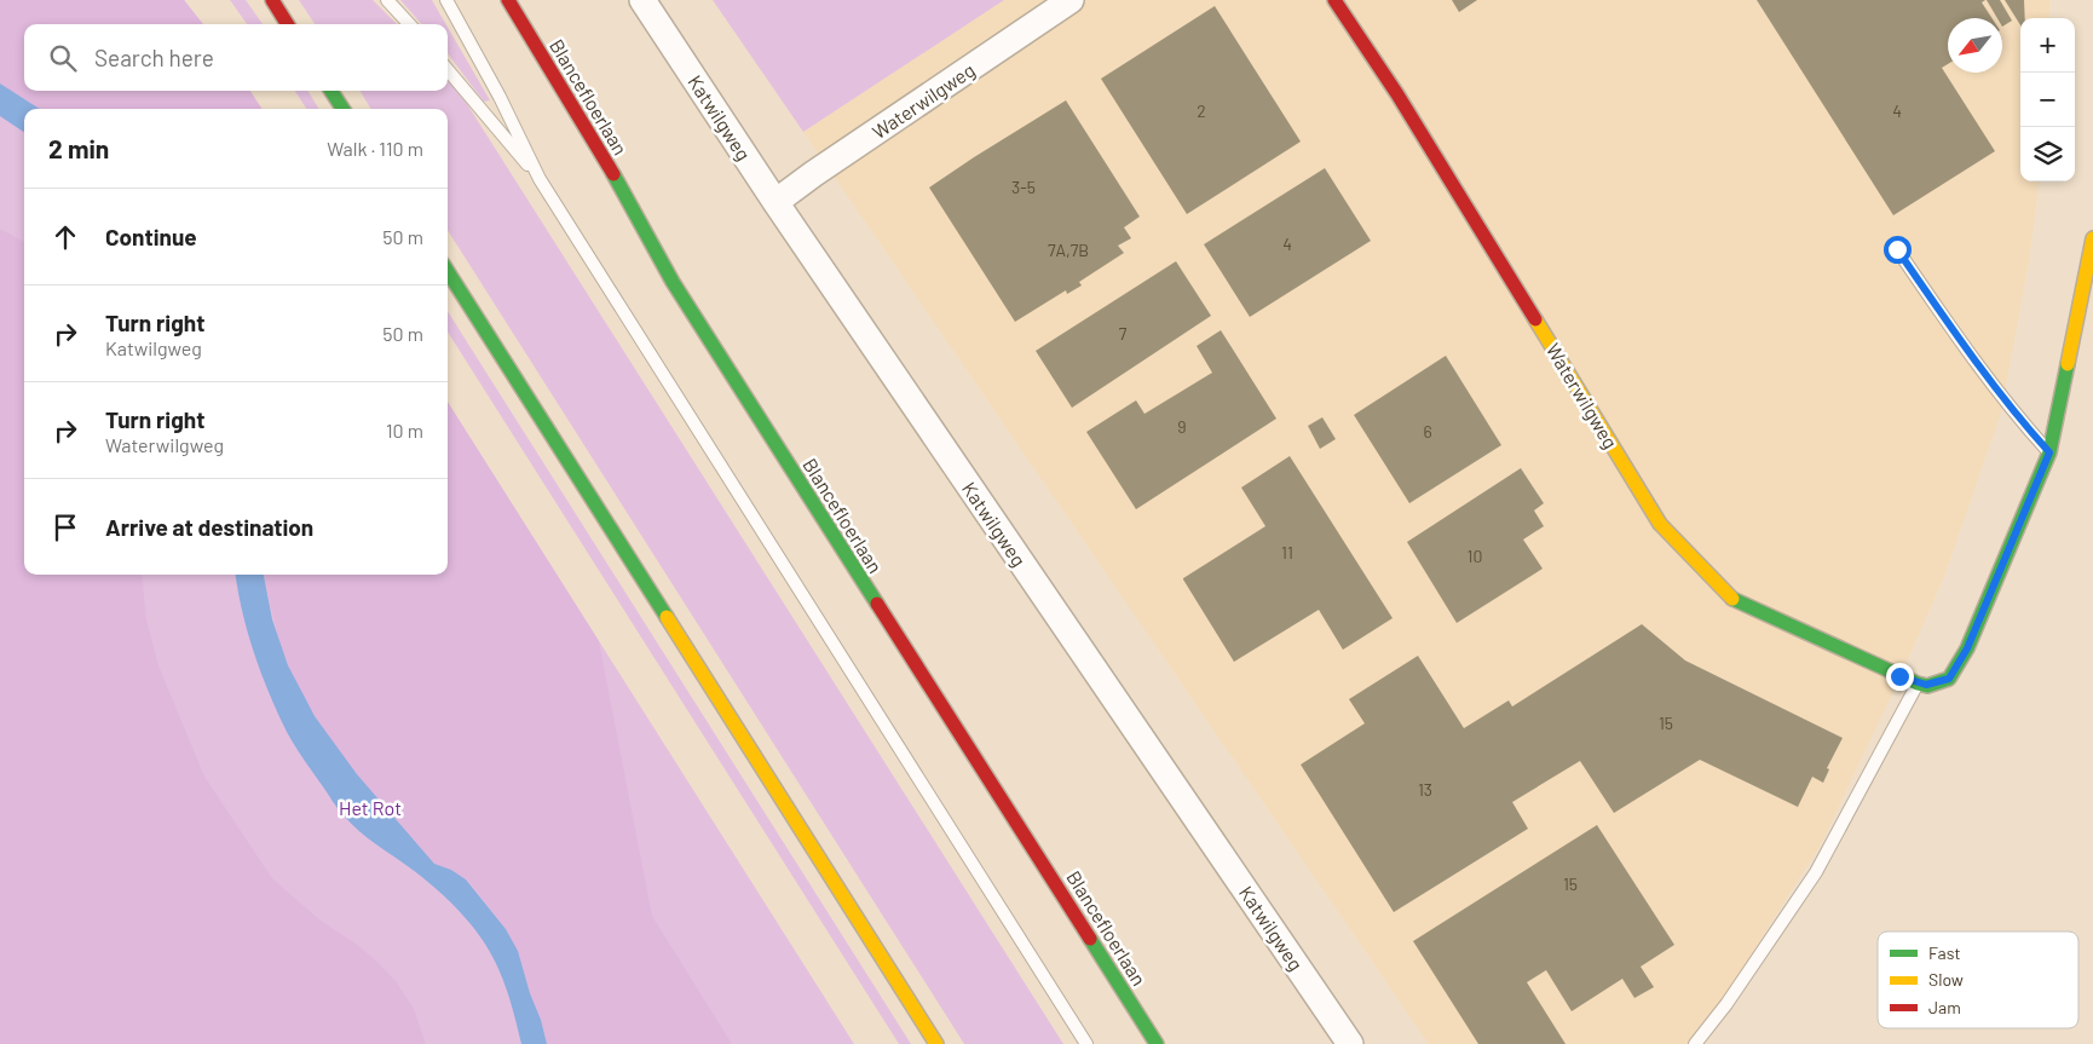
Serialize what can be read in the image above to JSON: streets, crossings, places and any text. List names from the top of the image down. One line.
{"streets":{"main road":["Blancefloerlaan","Waterwilgweg"],"street":["Katwilgweg"]},"crossings":[["Waterwilgweg","Katwilgweg"]],"parks":["Het Rot"],"house_numbers":["2","4","3-5","4","7A,7B","7","9","6","11","10","15","13","15"],"legend":["Fast","Slow","Jam"],"north":"bottom left","page":{"map_buttons":["+","−"],"search":"Search here","heading":["2 min","Walk · 110 m"],"list":[["Continue","50 m"],["Turn right","Katwilgweg","50 m"],["Turn right","Waterwilgweg","10 m"],"Arrive at destination"]}}
